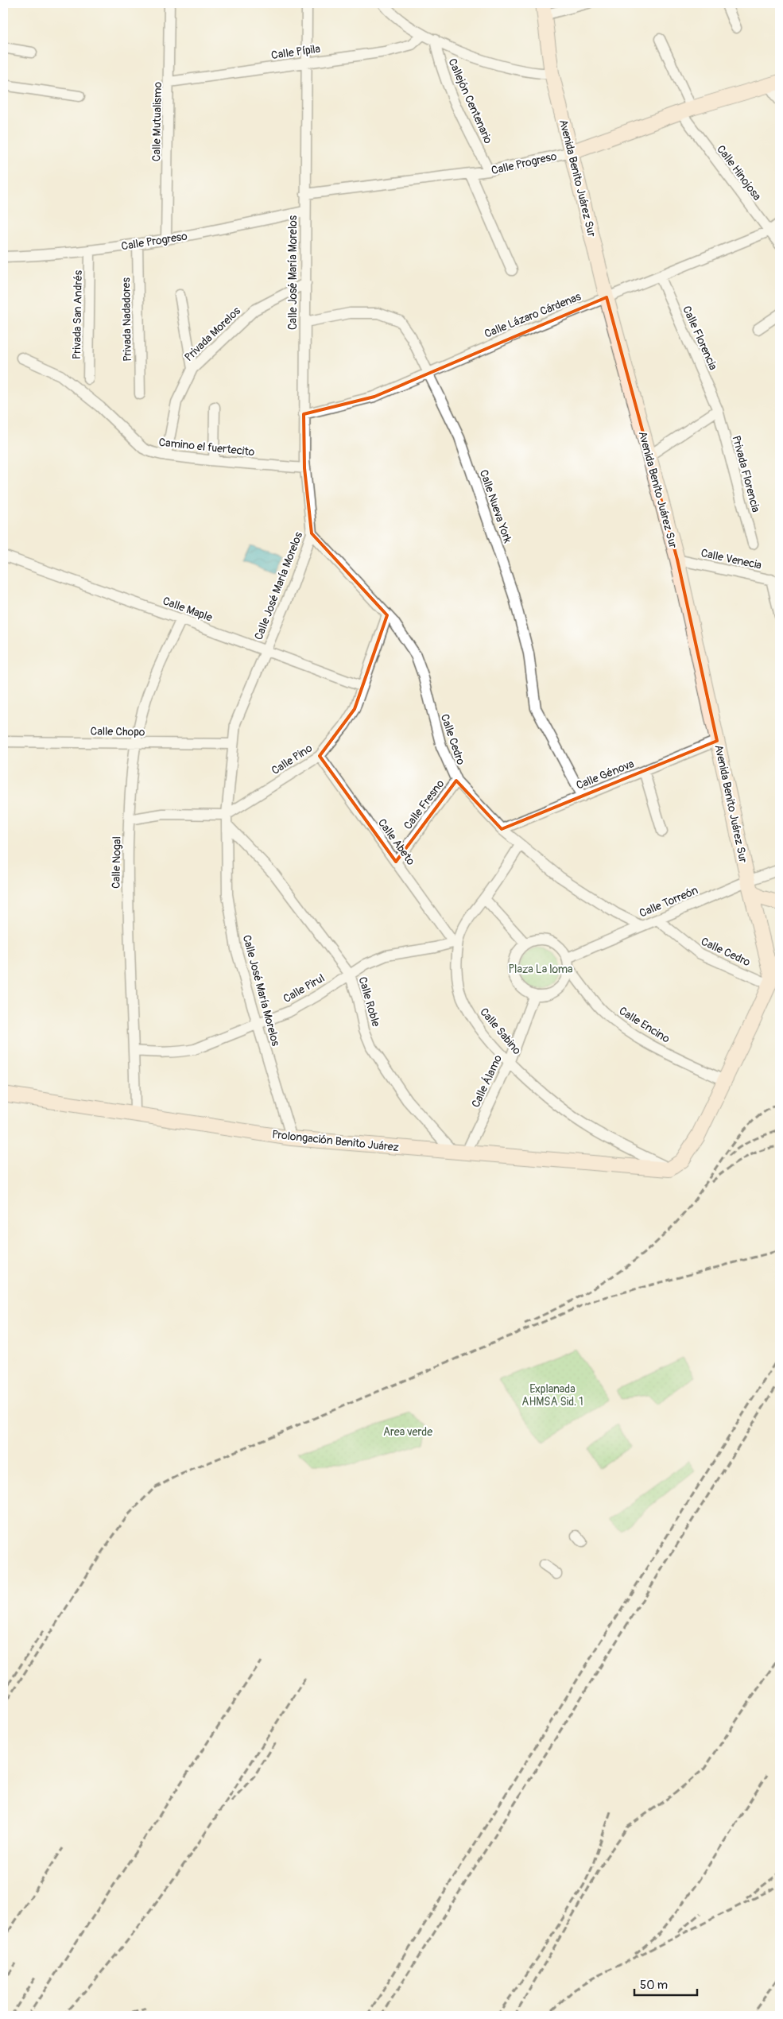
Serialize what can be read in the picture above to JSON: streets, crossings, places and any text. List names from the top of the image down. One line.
{"streets":{"street":["Calle Pípila","Callejón Centenario","Calle Mutualismo","Calle Progreso","Calle Hinojosa","Avenida Benito Juárez Sur","Calle José María Morelos","Privada San Andrés","Calle Lázaro Cárdenas","Privada Nadadores","Privada Morelos","Calle Florencia","Camino el fuertecito","Privada Florencia","Calle Nueva York","Calle Venecia","Calle Maple","Calle Chopo","Calle Cedro","Calle Pino","Calle Génova","Calle Fresno","Calle Abeto","Calle Nogal","Calle Torreón","Calle Pirul","Calle Roble","Calle Encino","Calle Sabino","Calle Álamo","Prolongación Benito Juárez"]},"crossings":[["Calle Pípila","Calle Mutualismo"],["Calle Pípila","Calle José María Morelos"],["Callejón Centenario","Calle Progreso"],["Calle Mutualismo","Calle Progreso"],["Calle Progreso","Calle Hinojosa"],["Calle Progreso","Avenida Benito Juárez Sur"],["Calle Progreso","Calle José María Morelos"],["Calle Progreso","Privada San Andrés"],["Calle Progreso","Privada Nadadores"],["Calle Hinojosa","Calle Lázaro Cárdenas"],["Avenida Benito Juárez Sur","Calle Lázaro Cárdenas"],["Avenida Benito Juárez Sur","Calle Venecia"],["Avenida Benito Juárez Sur","Calle Cedro"],["Avenida Benito Juárez Sur","Calle Génova"],["Avenida Benito Juárez Sur","Calle Torreón"],["Calle José María Morelos","Calle Lázaro Cárdenas"],["Calle José María Morelos","Privada Morelos"],["Calle José María Morelos","Camino el fuertecito"],["Calle José María Morelos","Calle Nueva York"],["Calle José María Morelos","Calle Maple"],["Calle José María Morelos","Calle Chopo"],["Calle José María Morelos","Calle Cedro"],["Calle José María Morelos","Calle Pino"],["Calle José María Morelos","Calle Pirul"],["Calle José María Morelos","Calle Roble"],["Calle José María Morelos","Prolongación Benito Juárez"],["Calle Lázaro Cárdenas","Calle Florencia"],["Calle Lázaro Cárdenas","Calle Nueva York"],["Privada Morelos","Camino el fuertecito"],["Calle Florencia","Privada Florencia"],["Calle Nueva York","Calle Génova"],["Calle Maple","Calle Pino"],["Calle Maple","Calle Nogal"],["Calle Chopo","Calle Nogal"],["Calle Cedro","Calle Pino"],["Calle Cedro","Calle Génova"],["Calle Cedro","Calle Fresno"],["Calle Cedro","Calle Torreón"],["Calle Cedro","Calle Sabino"],["Calle Pino","Calle Abeto"],["Calle Pino","Calle Roble"],["Calle Fresno","Calle Abeto"],["Calle Abeto","Calle Pirul"],["Calle Abeto","Calle Sabino"],["Calle Nogal","Calle Pirul"],["Calle Nogal","Prolongación Benito Juárez"],["Calle Torreón","Calle Encino"],["Calle Torreón","Calle Álamo"],["Calle Pirul","Calle Roble"],["Calle Pirul","Calle Sabino"],["Calle Roble","Calle Álamo"],["Calle Roble","Prolongación Benito Juárez"],["Calle Encino","Calle Álamo"],["Calle Sabino","Calle Álamo"],["Calle Sabino","Prolongación Benito Juárez"],["Calle Álamo","Prolongación Benito Juárez"]],"parks":["Plaza La loma","Explanada AHMSA Sid. 1","Area verde"],"scale_bar":"50 m"}
